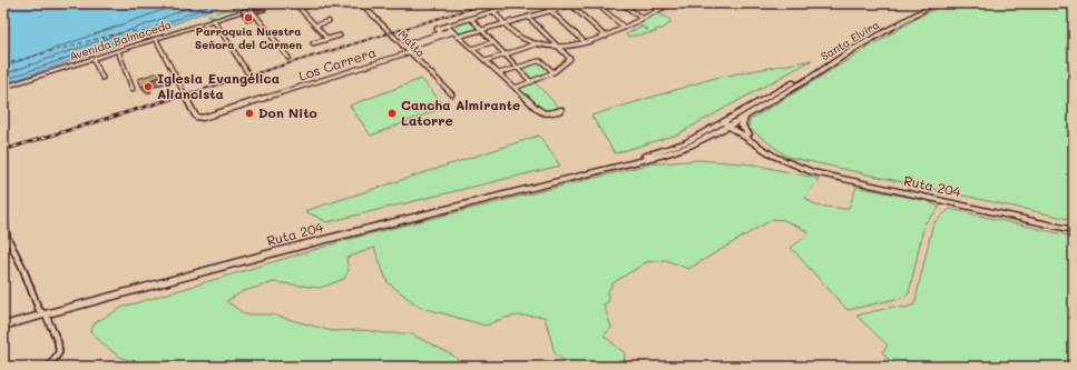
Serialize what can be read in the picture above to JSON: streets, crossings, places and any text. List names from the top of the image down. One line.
{"streets":{"main road":["Avenida Balmaceda","Santa Elvira","Ruta 204"],"street":["Matta","Los Carrera"]},"crossings":[["Avenida Balmaceda","Los Carrera"],["Santa Elvira","Ruta 204"],["Matta","Los Carrera"]],"places":["Parroquia Nuestra Señora del Carmen","Iglesia Evangélica Aliancista","Don Nito","Cancha Almirante Latorre"]}
